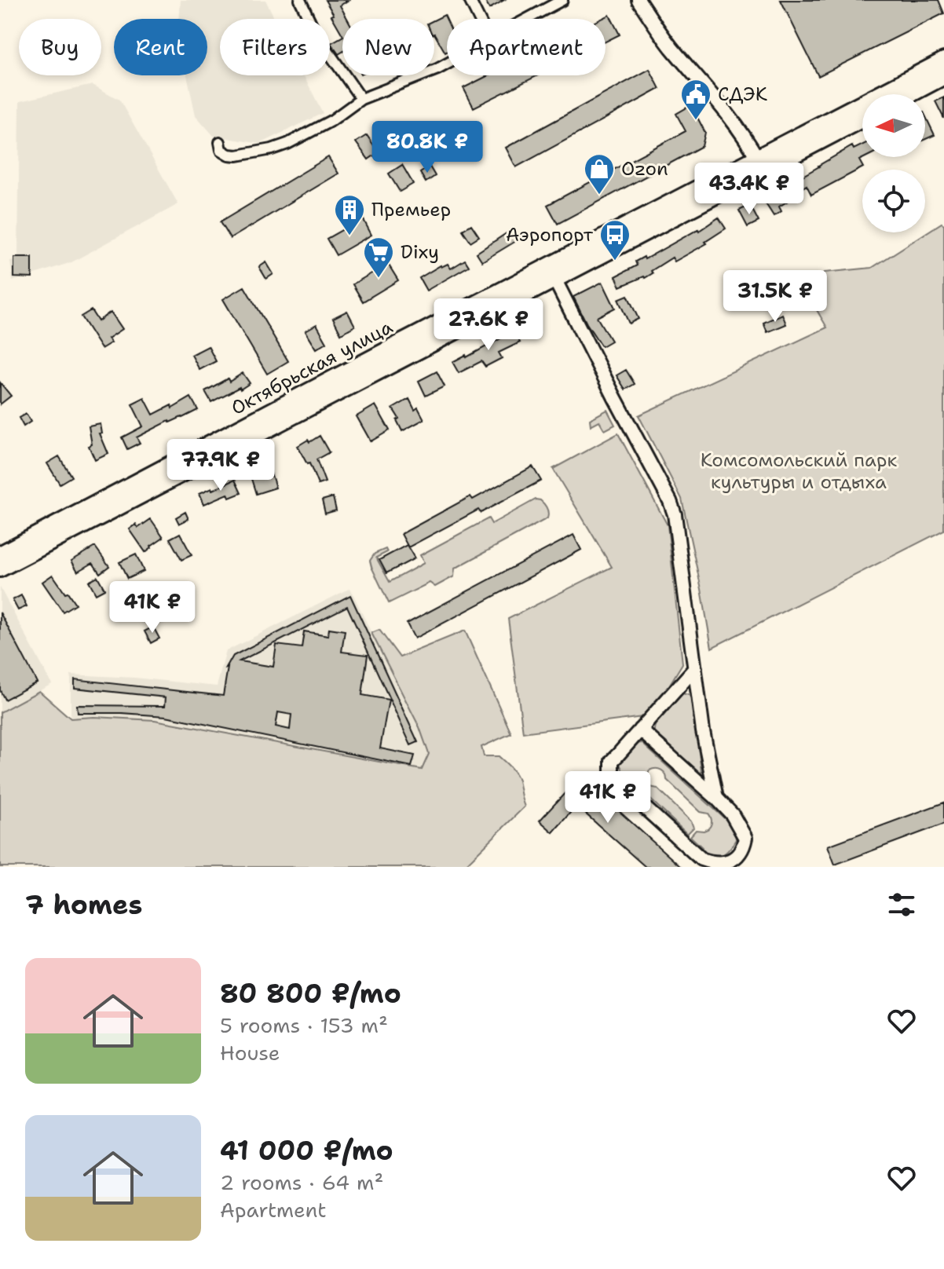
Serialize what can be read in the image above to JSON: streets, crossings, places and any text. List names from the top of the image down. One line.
{"streets":{"main road":["Октябрьская улица"]},"parks":["Комсомольский парк культуры и отдыха"],"places":{"public building":["СДЭК"],"shop":["Ozon"],"building":["Премьер"],"bus stop":["Аэропорт"],"supermarket":["Dixy"]},"north":"left","page":{"chip":["Buy","Rent","Filters","New","Apartment"],"price":["80.8K ₽","43.4K ₽","31.5K ₽","27.6K ₽","77.9K ₽","41K ₽","41K ₽"],"heading":"7 homes","list":[{"name":"80 800 ₽/mo","note":"5 rooms · 153 m² · House"},{"name":"41 000 ₽/mo","note":"2 rooms · 64 m² · Apartment"}]}}
